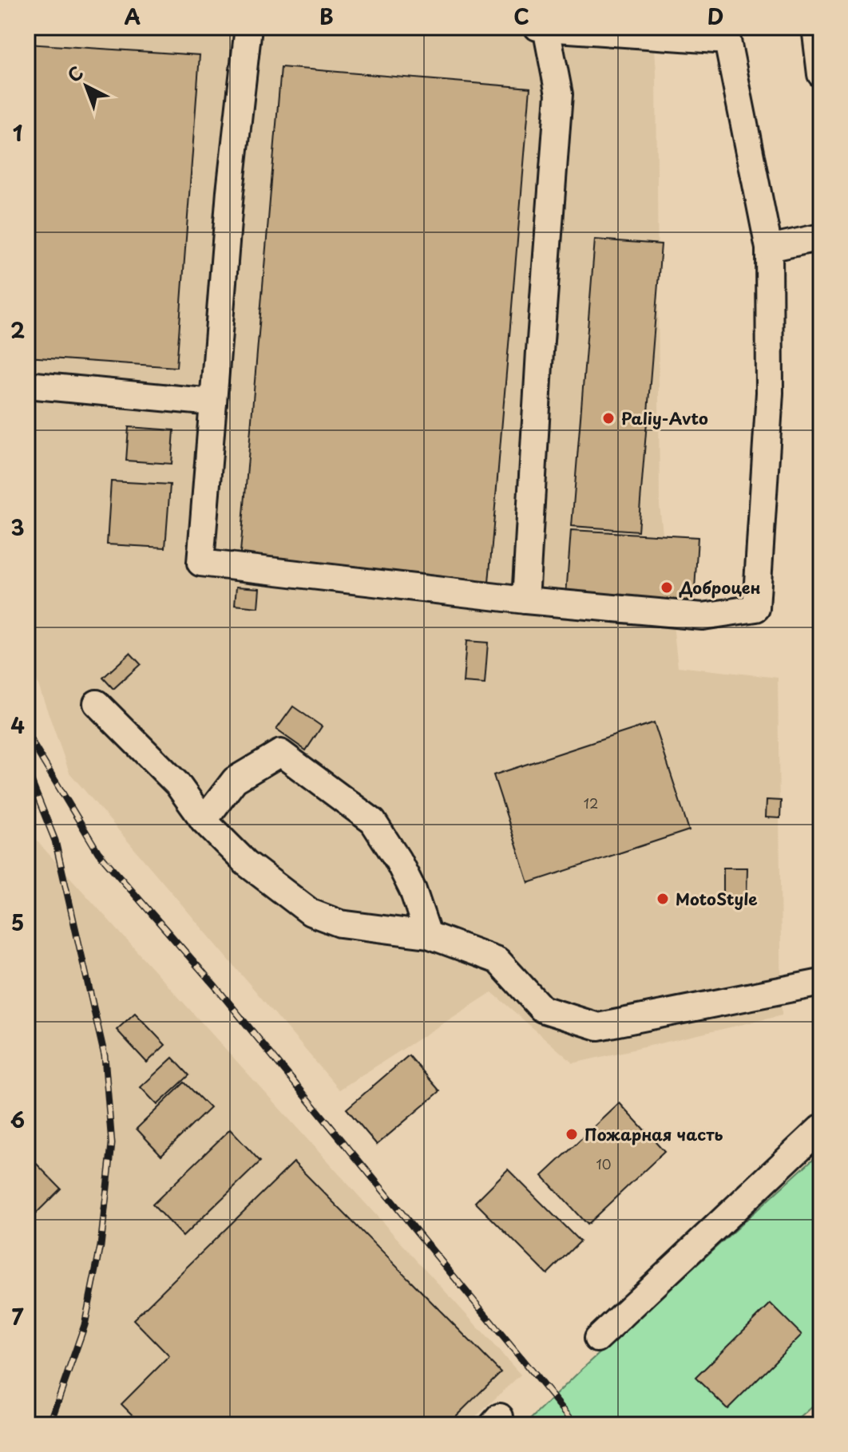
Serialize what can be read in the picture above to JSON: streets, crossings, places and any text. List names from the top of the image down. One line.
{"places":["Paliy-Avto","Доброцен","MotoStyle","Пожарная часть"],"house_numbers":["12","10"],"north":"top left","grid":{"columns":["A","B","C","D"],"rows":["1","2","3","4","5","6","7"]}}
